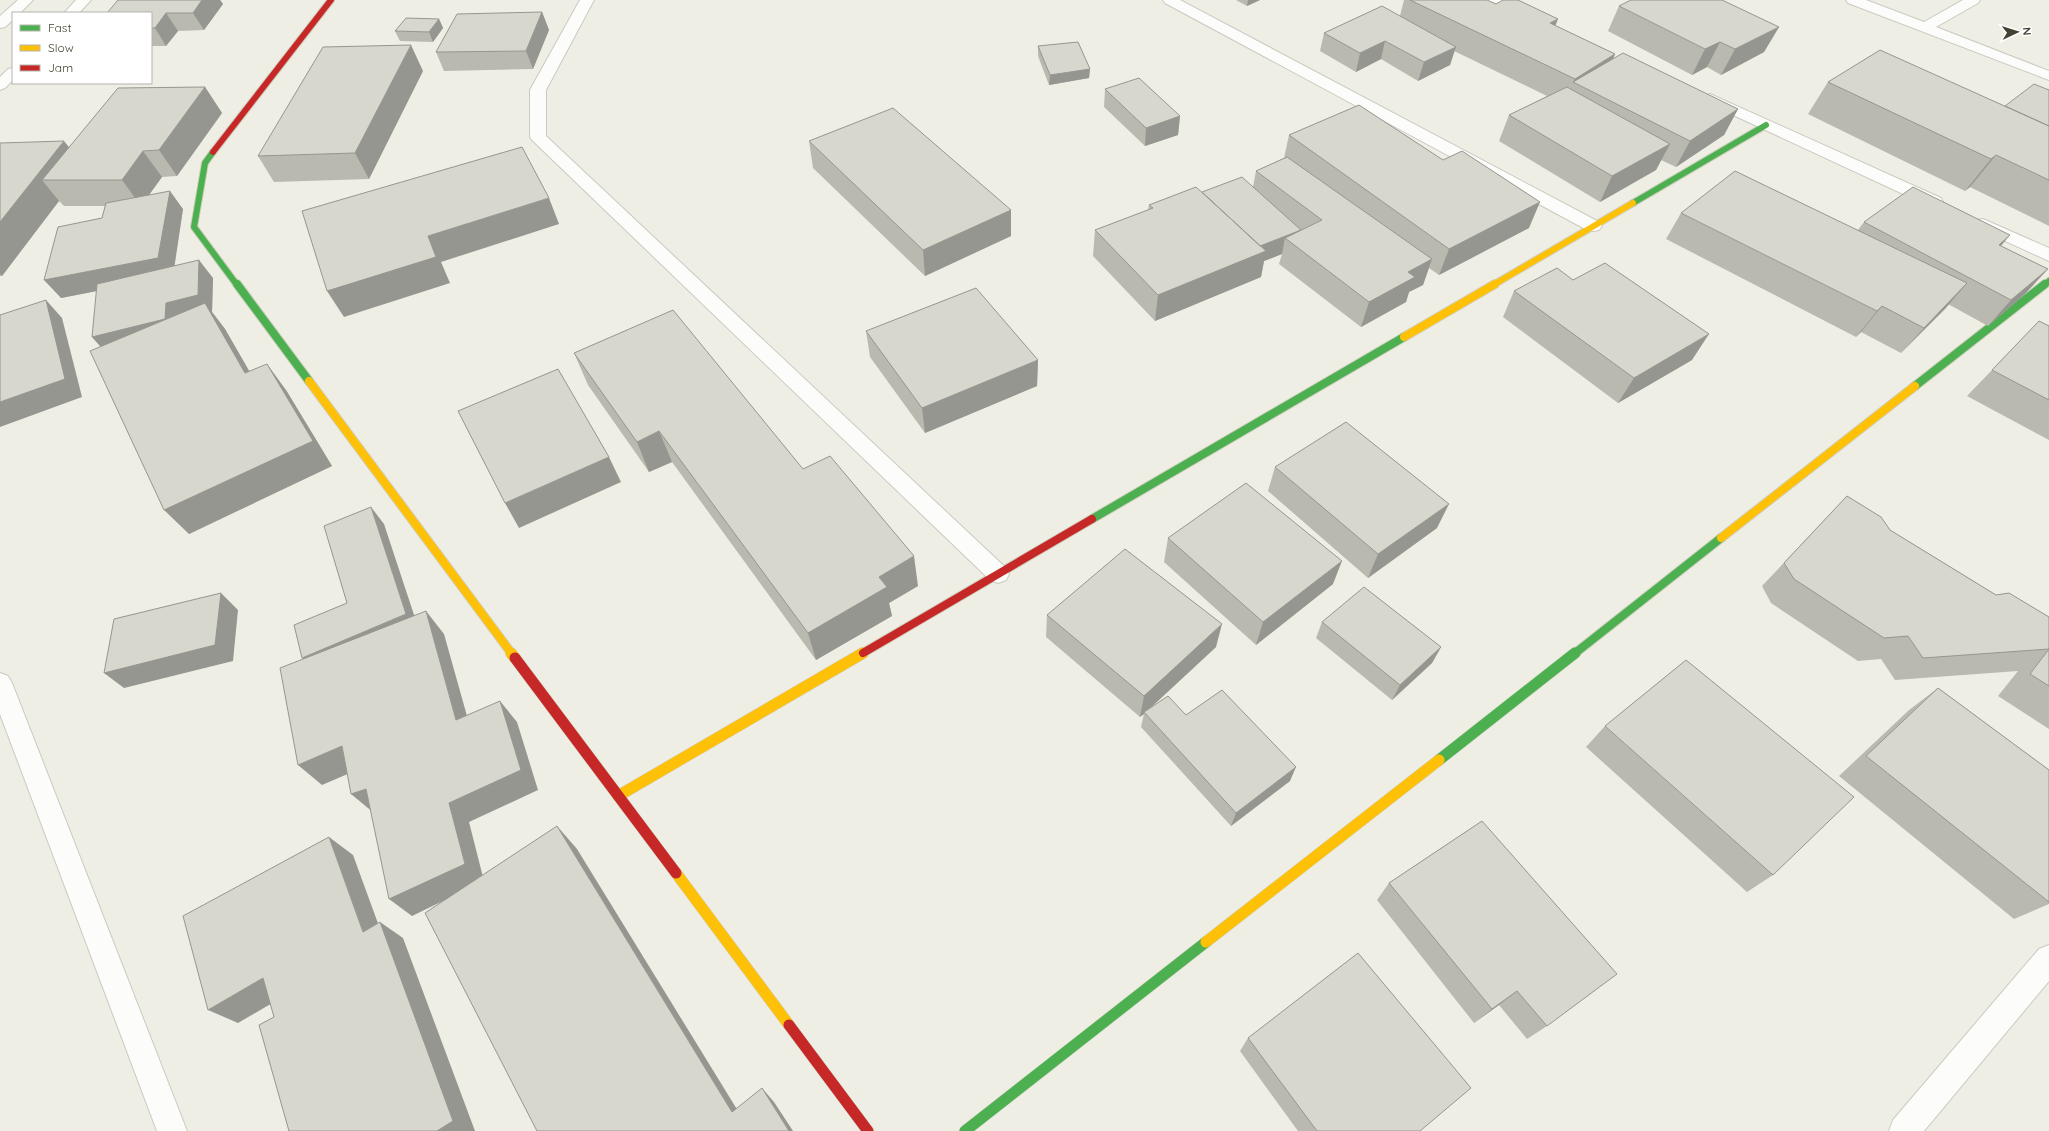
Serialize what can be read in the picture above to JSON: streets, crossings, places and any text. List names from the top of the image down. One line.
{"legend":["Fast","Slow","Jam"],"north":"right"}
